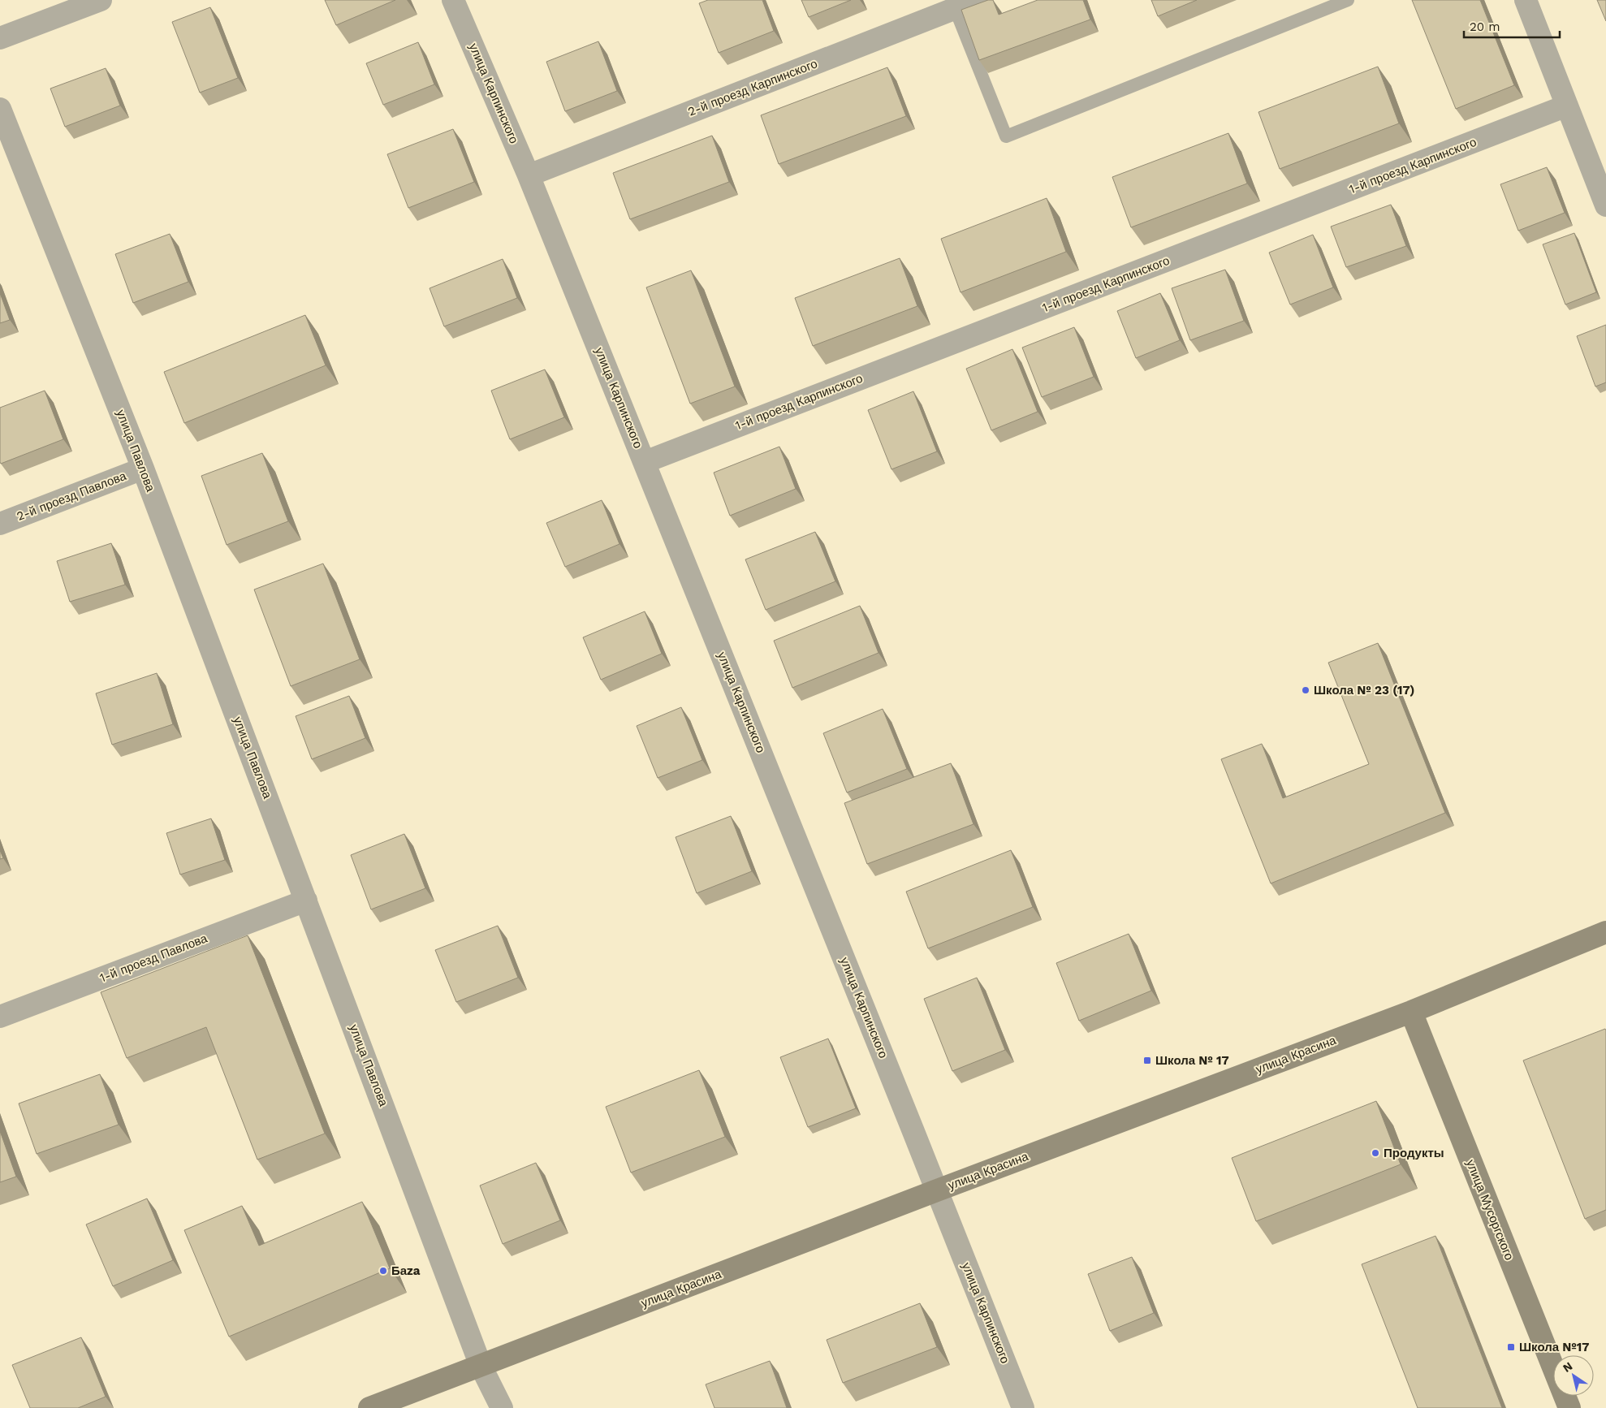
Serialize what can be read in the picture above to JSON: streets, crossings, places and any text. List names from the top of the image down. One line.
{"streets":{"main road":["улица Красина","улица Мусоргского"],"street":["2-й проезд Карпинского","улица Карпинского","1-й проезд Карпинского","улица Павлова","2-й проезд Павлова","1-й проезд Павлова"]},"crossings":[["2-й проезд Карпинского","улица Карпинского"],["улица Карпинского","1-й проезд Карпинского"],["улица Карпинского","улица Красина"],["улица Павлова","2-й проезд Павлова"],["улица Павлова","1-й проезд Павлова"],["улица Павлова","улица Красина"],["улица Красина","улица Мусоргского"]],"places":{"other":["Школа № 23 (17)","Продукты","Баza"],"transit":["Школа № 17","Школа №17"]},"scale_bar":"20 m","north":"top left"}
